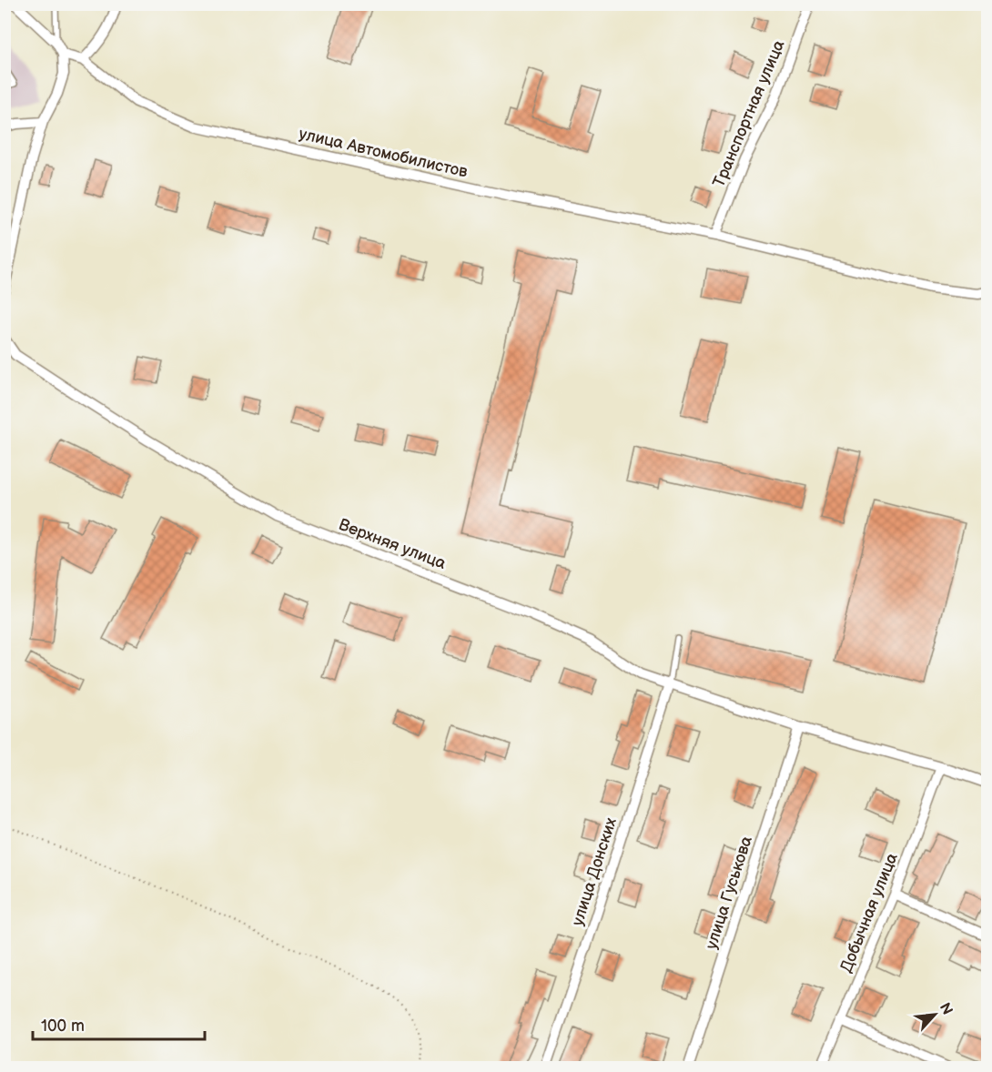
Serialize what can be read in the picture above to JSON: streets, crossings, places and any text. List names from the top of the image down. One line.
{"streets":{"street":["Транспортная улица","улица Автомобилистов","Верхняя улица","улица Донских","улица Гуськова","Добычная улица"]},"crossings":[["Транспортная улица","улица Автомобилистов"],["Верхняя улица","улица Донских"],["Верхняя улица","улица Гуськова"],["Верхняя улица","Добычная улица"]],"scale_bar":"100 m","north":"top right"}
